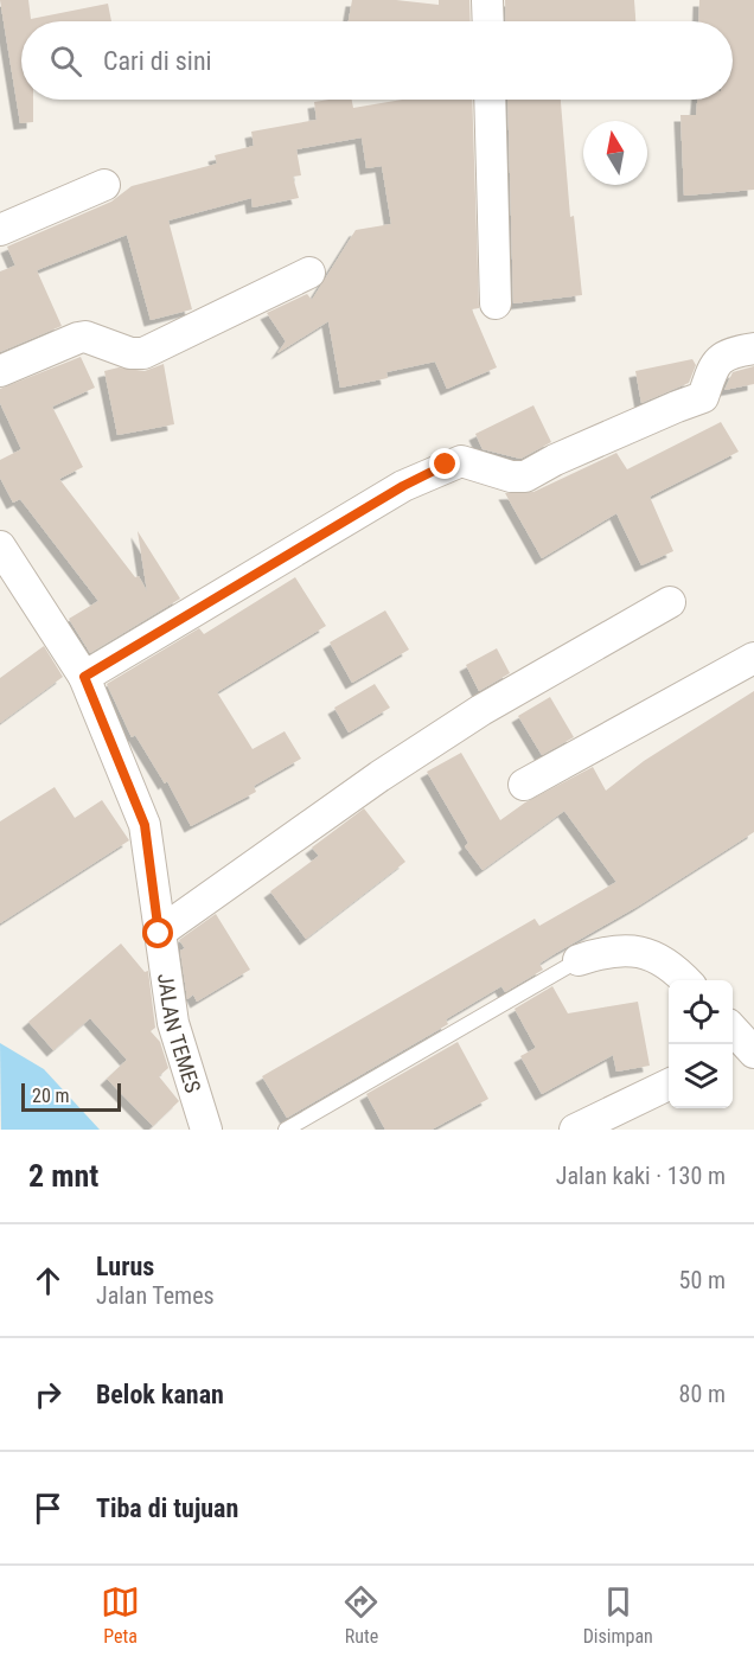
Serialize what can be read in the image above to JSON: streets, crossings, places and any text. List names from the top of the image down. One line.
{"streets":{"street":["JALAN TEMES"]},"scale_bar":"20 m","north":"top","page":{"search":"Cari di sini","scale":"20 m","heading":["2 mnt","Jalan kaki · 130 m"],"list":[["Lurus","Jalan Temes","50 m"],["Belok kanan","80 m"],"Tiba di tujuan"],"nav":["Peta","Rute","Disimpan"]}}
